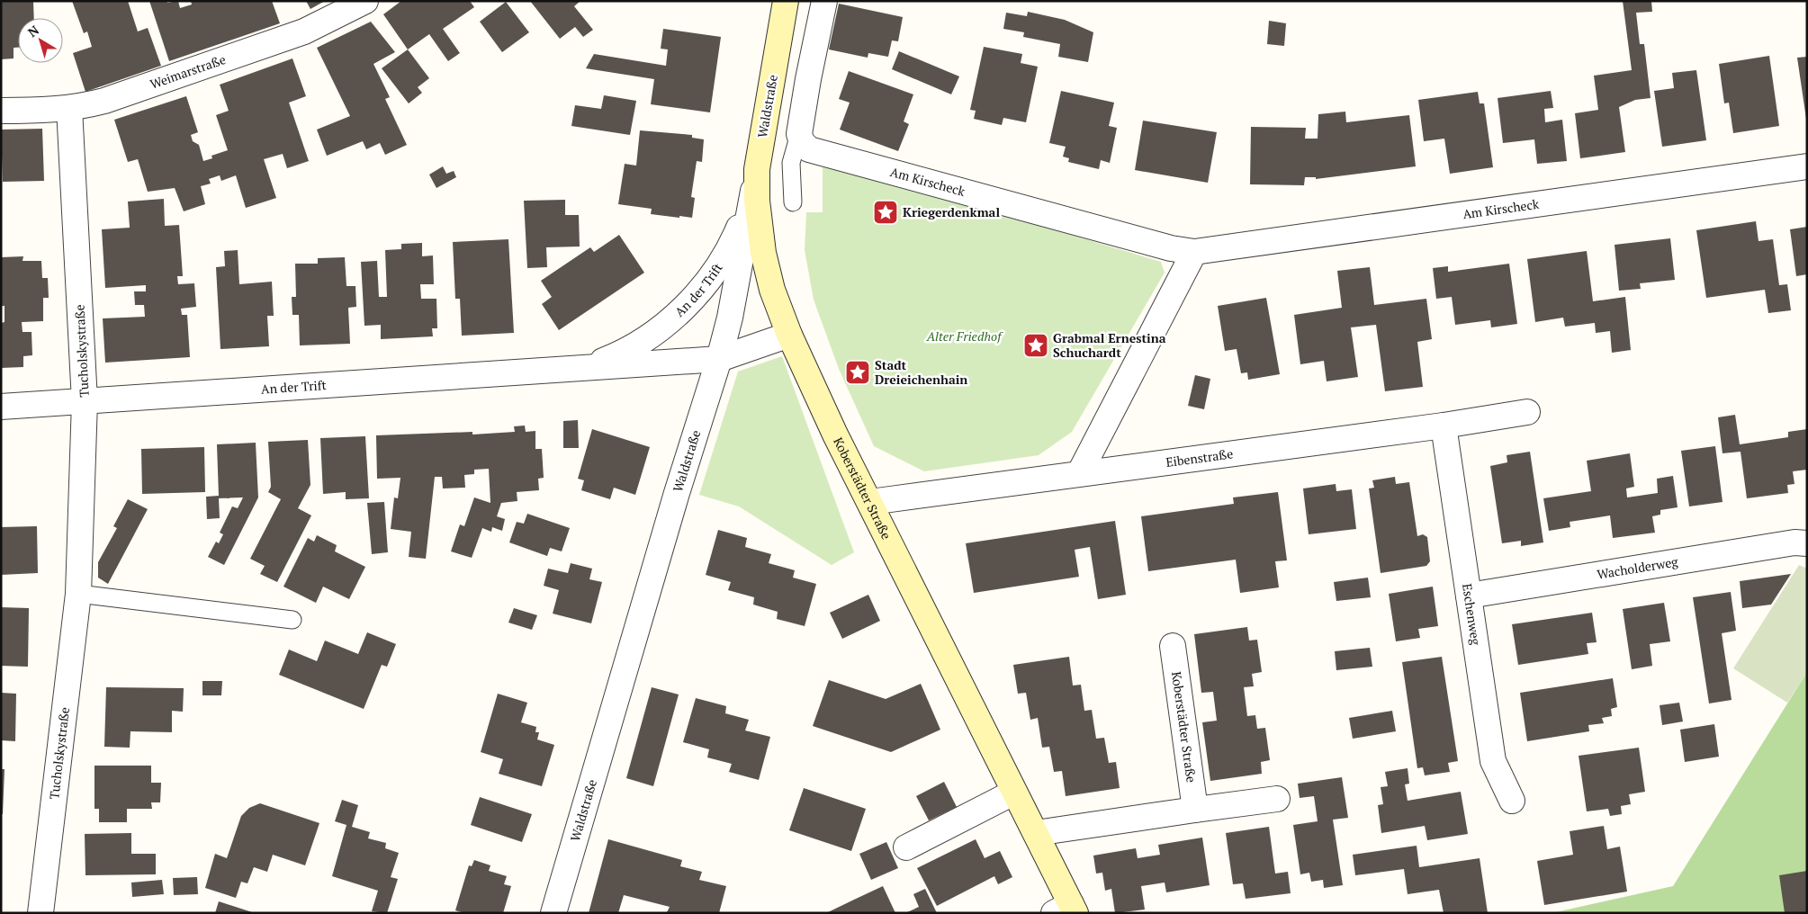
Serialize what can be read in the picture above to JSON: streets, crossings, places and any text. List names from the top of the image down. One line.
{"streets":{"street":["Weimarstraße","Waldstraße","Am Kirscheck","An der Trift","Tucholskystraße","Eibenstraße","Koberstädter Straße","Wacholderweg","Eschenweg"]},"crossings":[["Weimarstraße","Tucholskystraße"],["Waldstraße","An der Trift"],["Waldstraße","Koberstädter Straße"],["An der Trift","Tucholskystraße"],["An der Trift","Koberstädter Straße"],["Eibenstraße","Koberstädter Straße"],["Eibenstraße","Eschenweg"],["Wacholderweg","Eschenweg"]],"parks":["Alter Friedhof"],"places":{"place":["Kriegerdenkmal","Grabmal Ernestina Schuchardt","Stadt Dreieichenhain"]},"north":"top left"}
